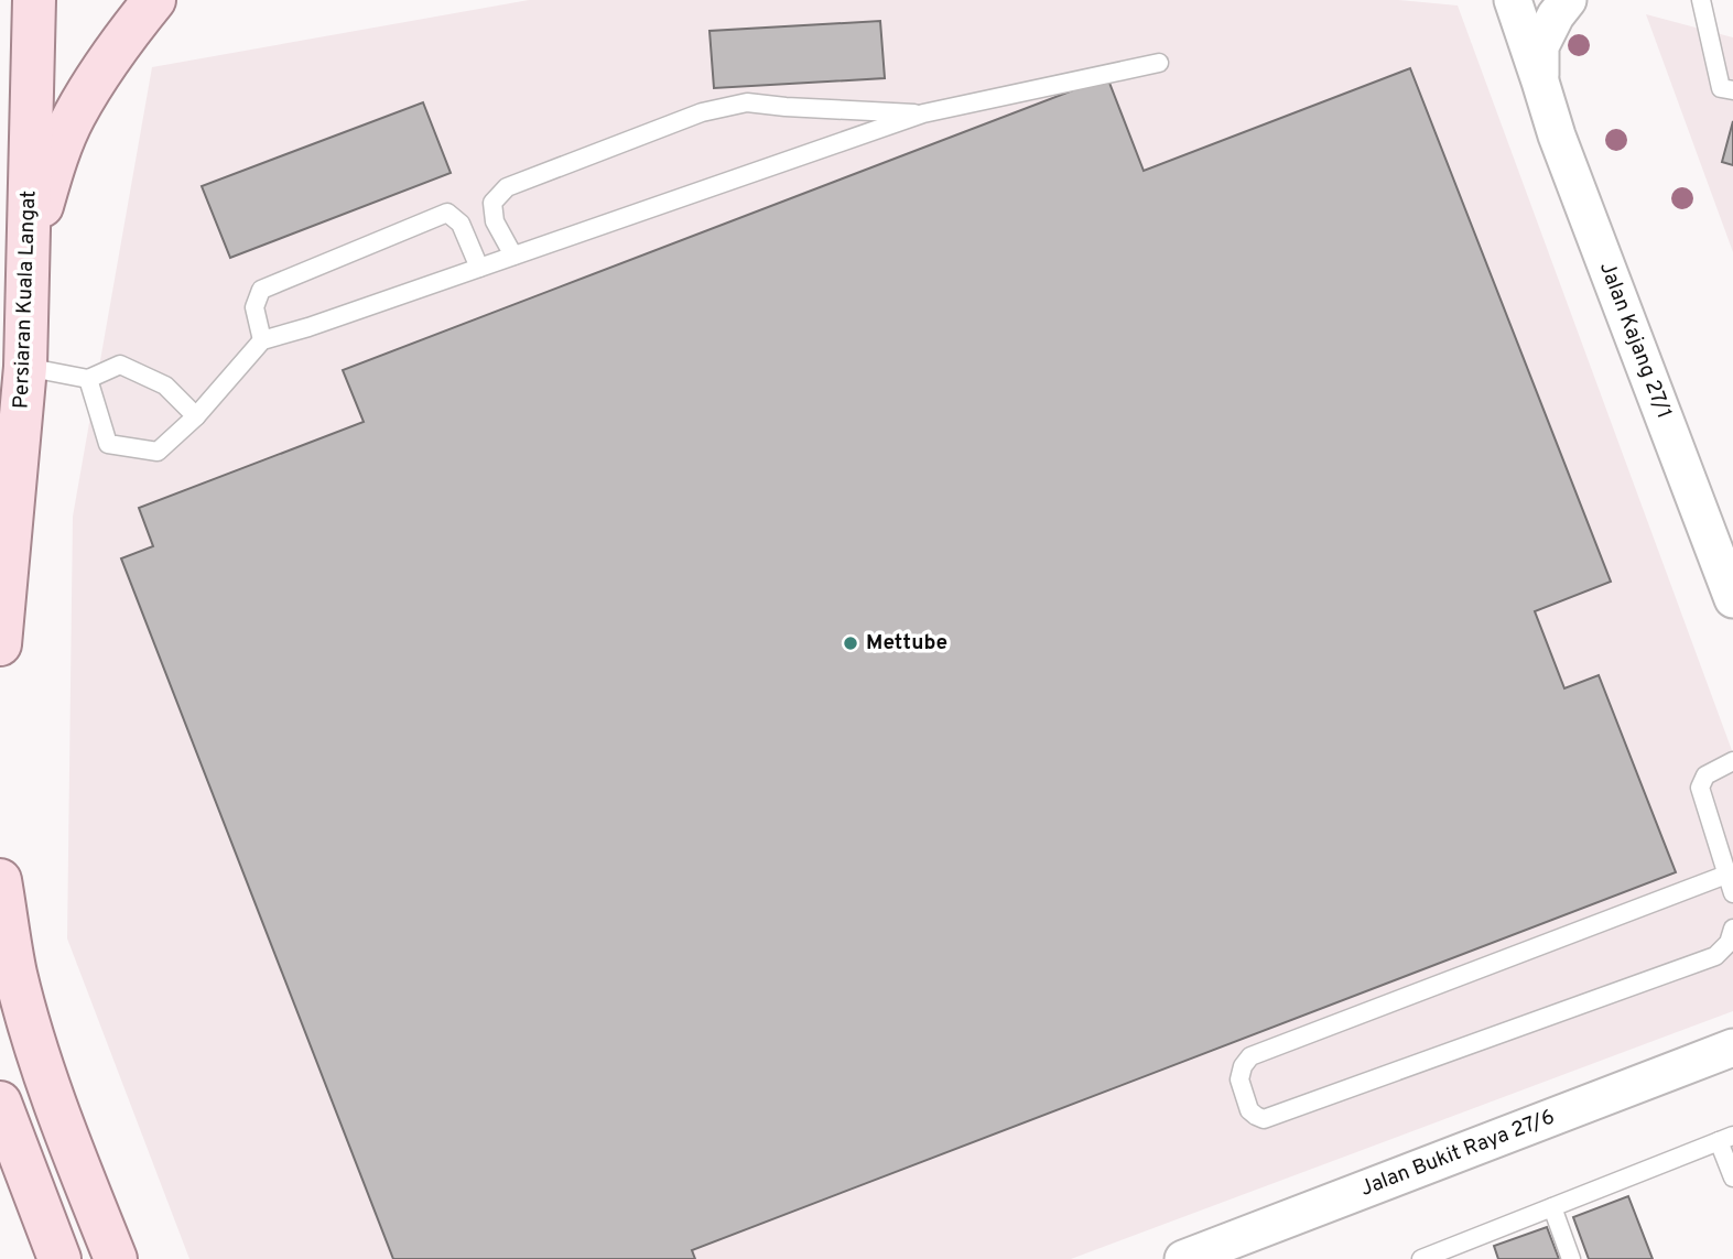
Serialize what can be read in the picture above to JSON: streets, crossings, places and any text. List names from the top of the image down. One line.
{"streets":{"main road":["Persiaran Kuala Langat"],"street":["Jalan Kajang 27/1","Jalan Bukit Raya 27/6"]},"places":["Mettube"]}
